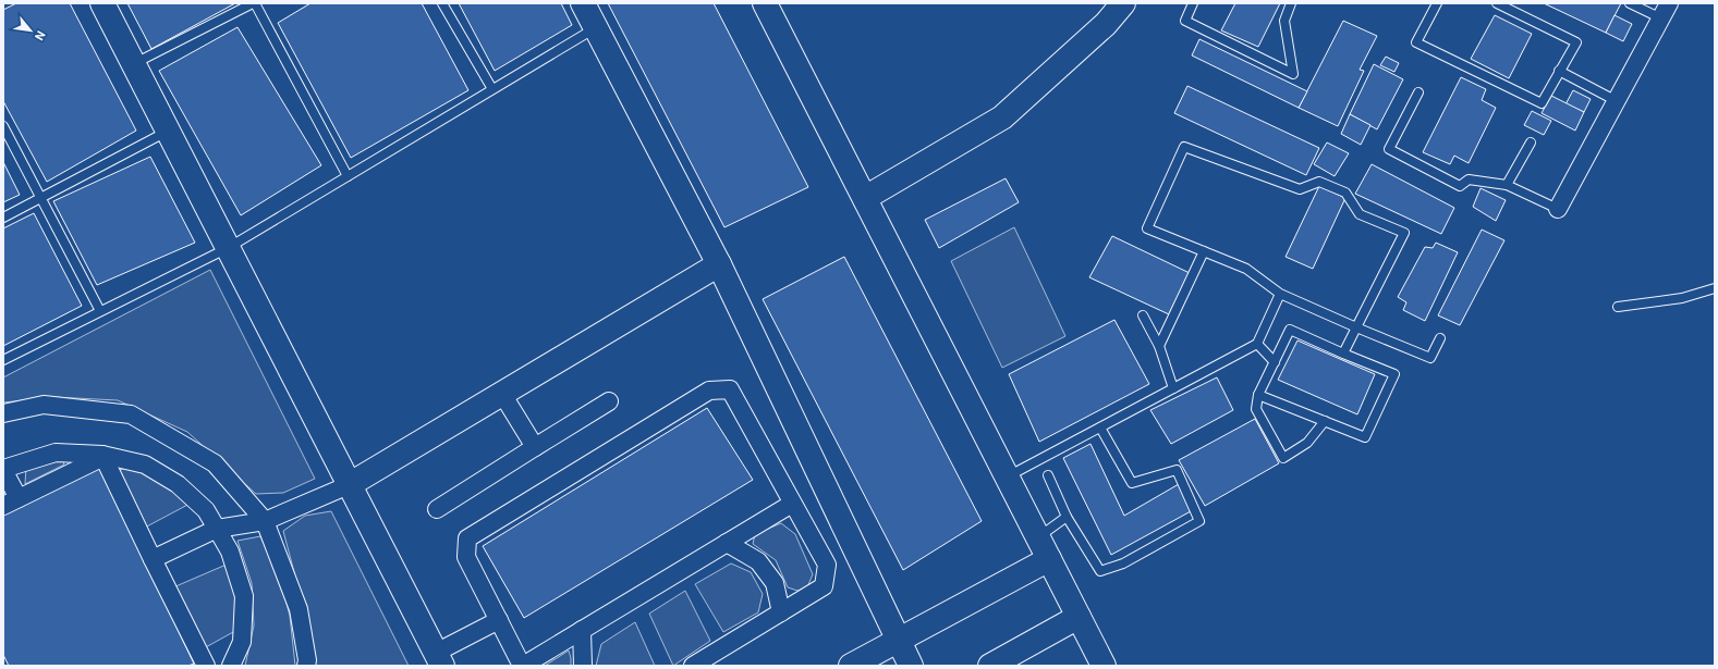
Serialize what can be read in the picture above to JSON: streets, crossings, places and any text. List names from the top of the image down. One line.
{"north":"bottom right"}
